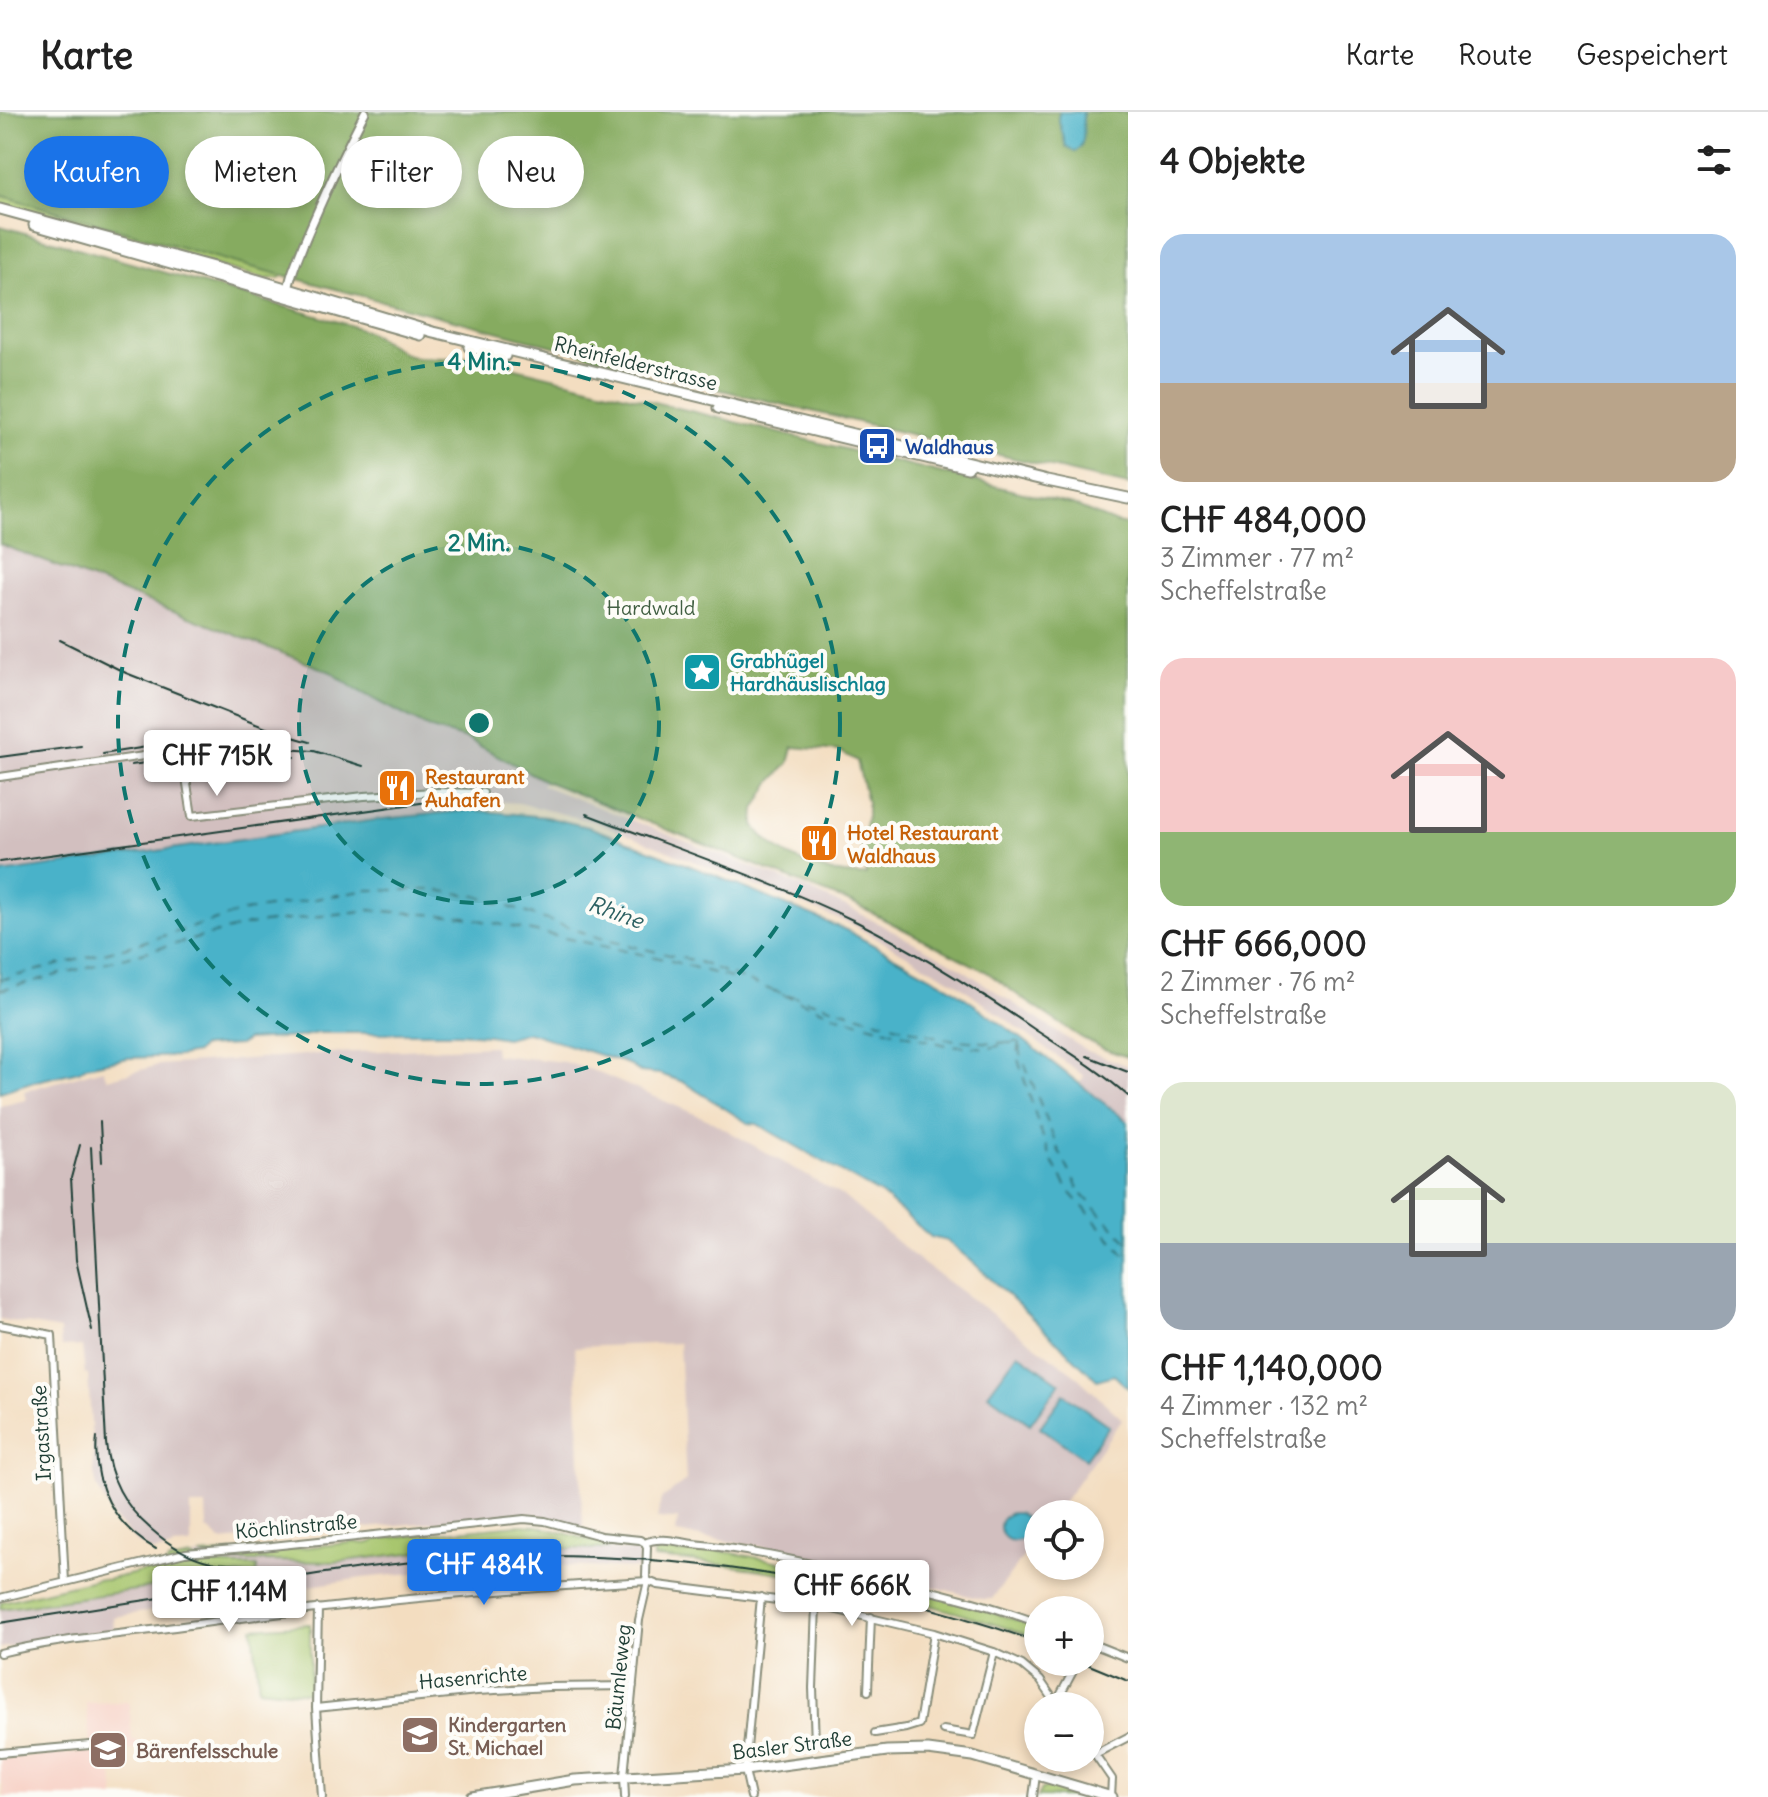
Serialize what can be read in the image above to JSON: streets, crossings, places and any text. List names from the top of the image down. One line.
{"streets":{"main road":["Rheinfelderstrasse","Basler Straße"],"street":["Irgastraße","Köchlinstraße","Hasenrichte","Bäumleweg"]},"crossings":[["Irgastraße","Köchlinstraße"],["Hasenrichte","Bäumleweg"],["Bäumleweg","Basler Straße"]],"water":["Rhine"],"parks":["Hardwald"],"places":{"bus stop":["Waldhaus"],"place":["Grabhügel Hardhäuslischlag"],"restaurant":["Restaurant Auhafen","Hotel Restaurant Waldhaus"],"school or university":["Kindergarten St. Michael","Bärenfelsschule"]},"page":{"header":"Karte","nav":["Karte","Route","Gespeichert"],"heading":"4 Objekte","chip":["Kaufen","Mieten","Filter","Neu"],"list":[{"name":"CHF 484,000","note":"3 Zimmer · 77 m² · Scheffelstraße"},{"name":"CHF 666,000","note":"2 Zimmer · 76 m² · Scheffelstraße"},{"name":"CHF 1,140,000","note":"4 Zimmer · 132 m² · Scheffelstraße"}],"price":["CHF 715K","CHF 484K","CHF 666K","CHF 1.14M"],"map_buttons":["+","−"]},"rings":["4 Min.","2 Min."]}
